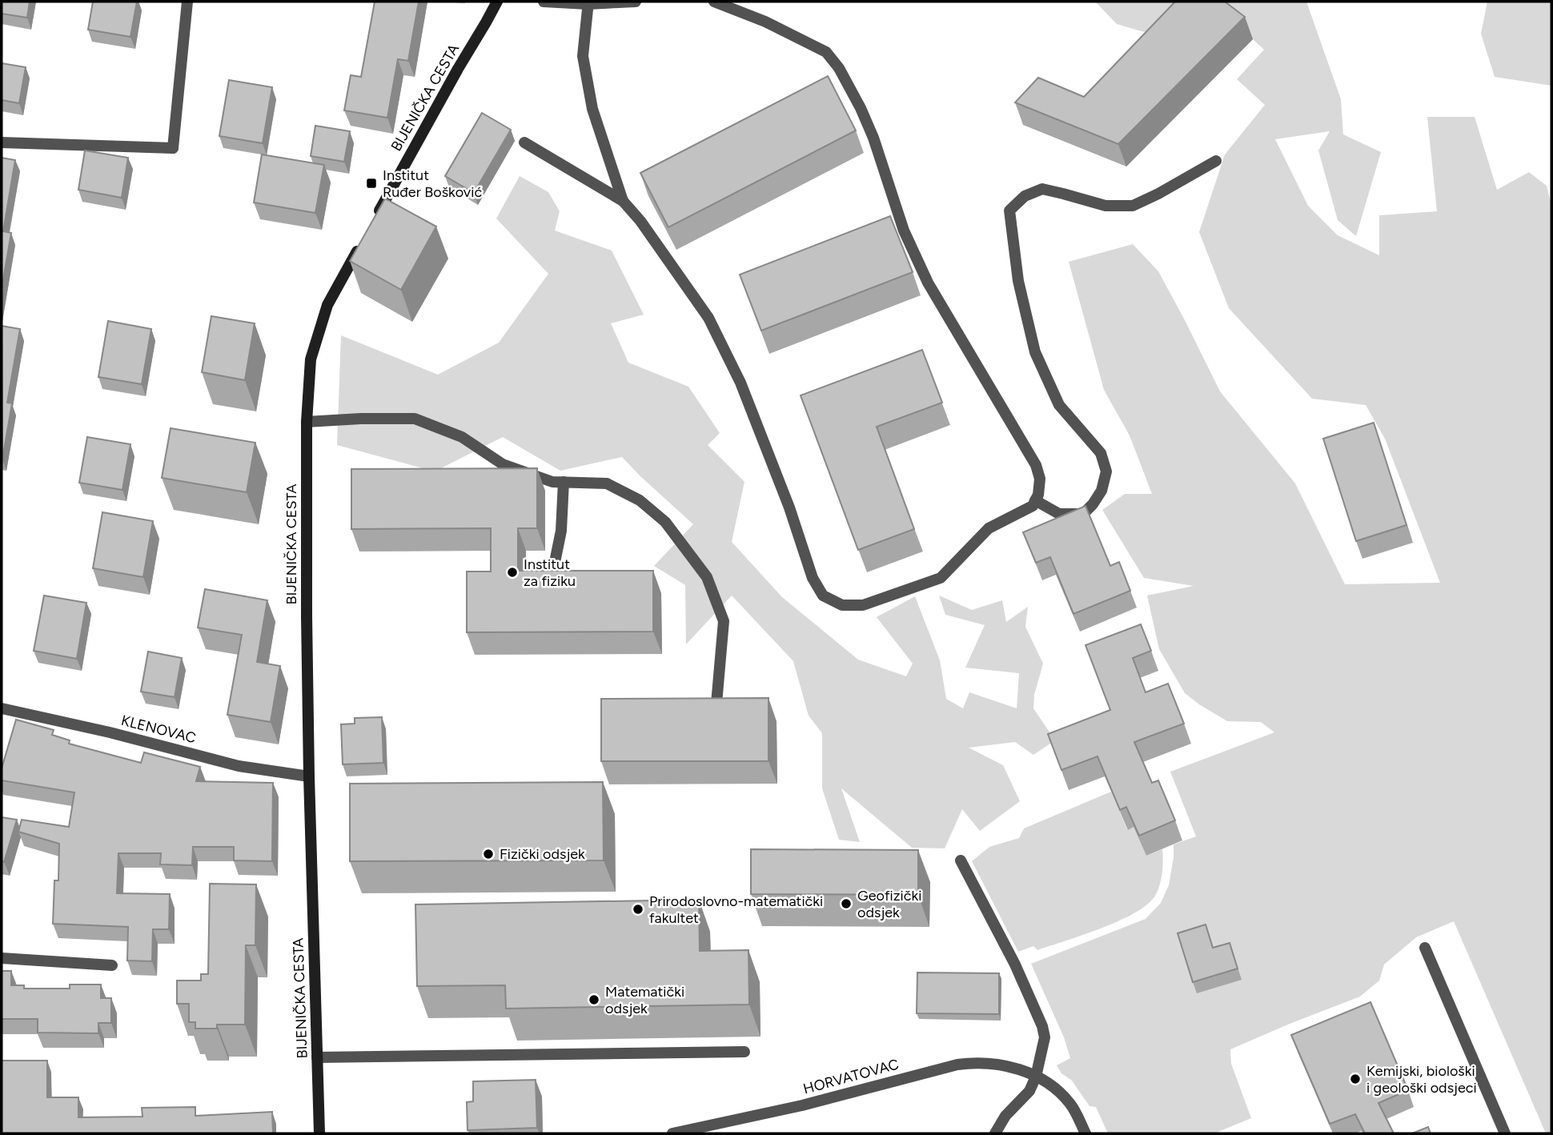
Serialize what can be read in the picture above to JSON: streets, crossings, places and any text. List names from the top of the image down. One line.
{"streets":{"main road":["BIJENIČKA CESTA"],"street":["KLENOVAC","HORVATOVAC"]},"crossings":[["BIJENIČKA CESTA","KLENOVAC"]],"places":{"transit":["Institut Ruđer Bošković"],"other":["Institut za fiziku","Fizički odsjek","Geofizički odsjek","Prirodoslovno-matematički fakultet","Matematički odsjek","Kemijski, biološki i geološki odsjeci"]}}
